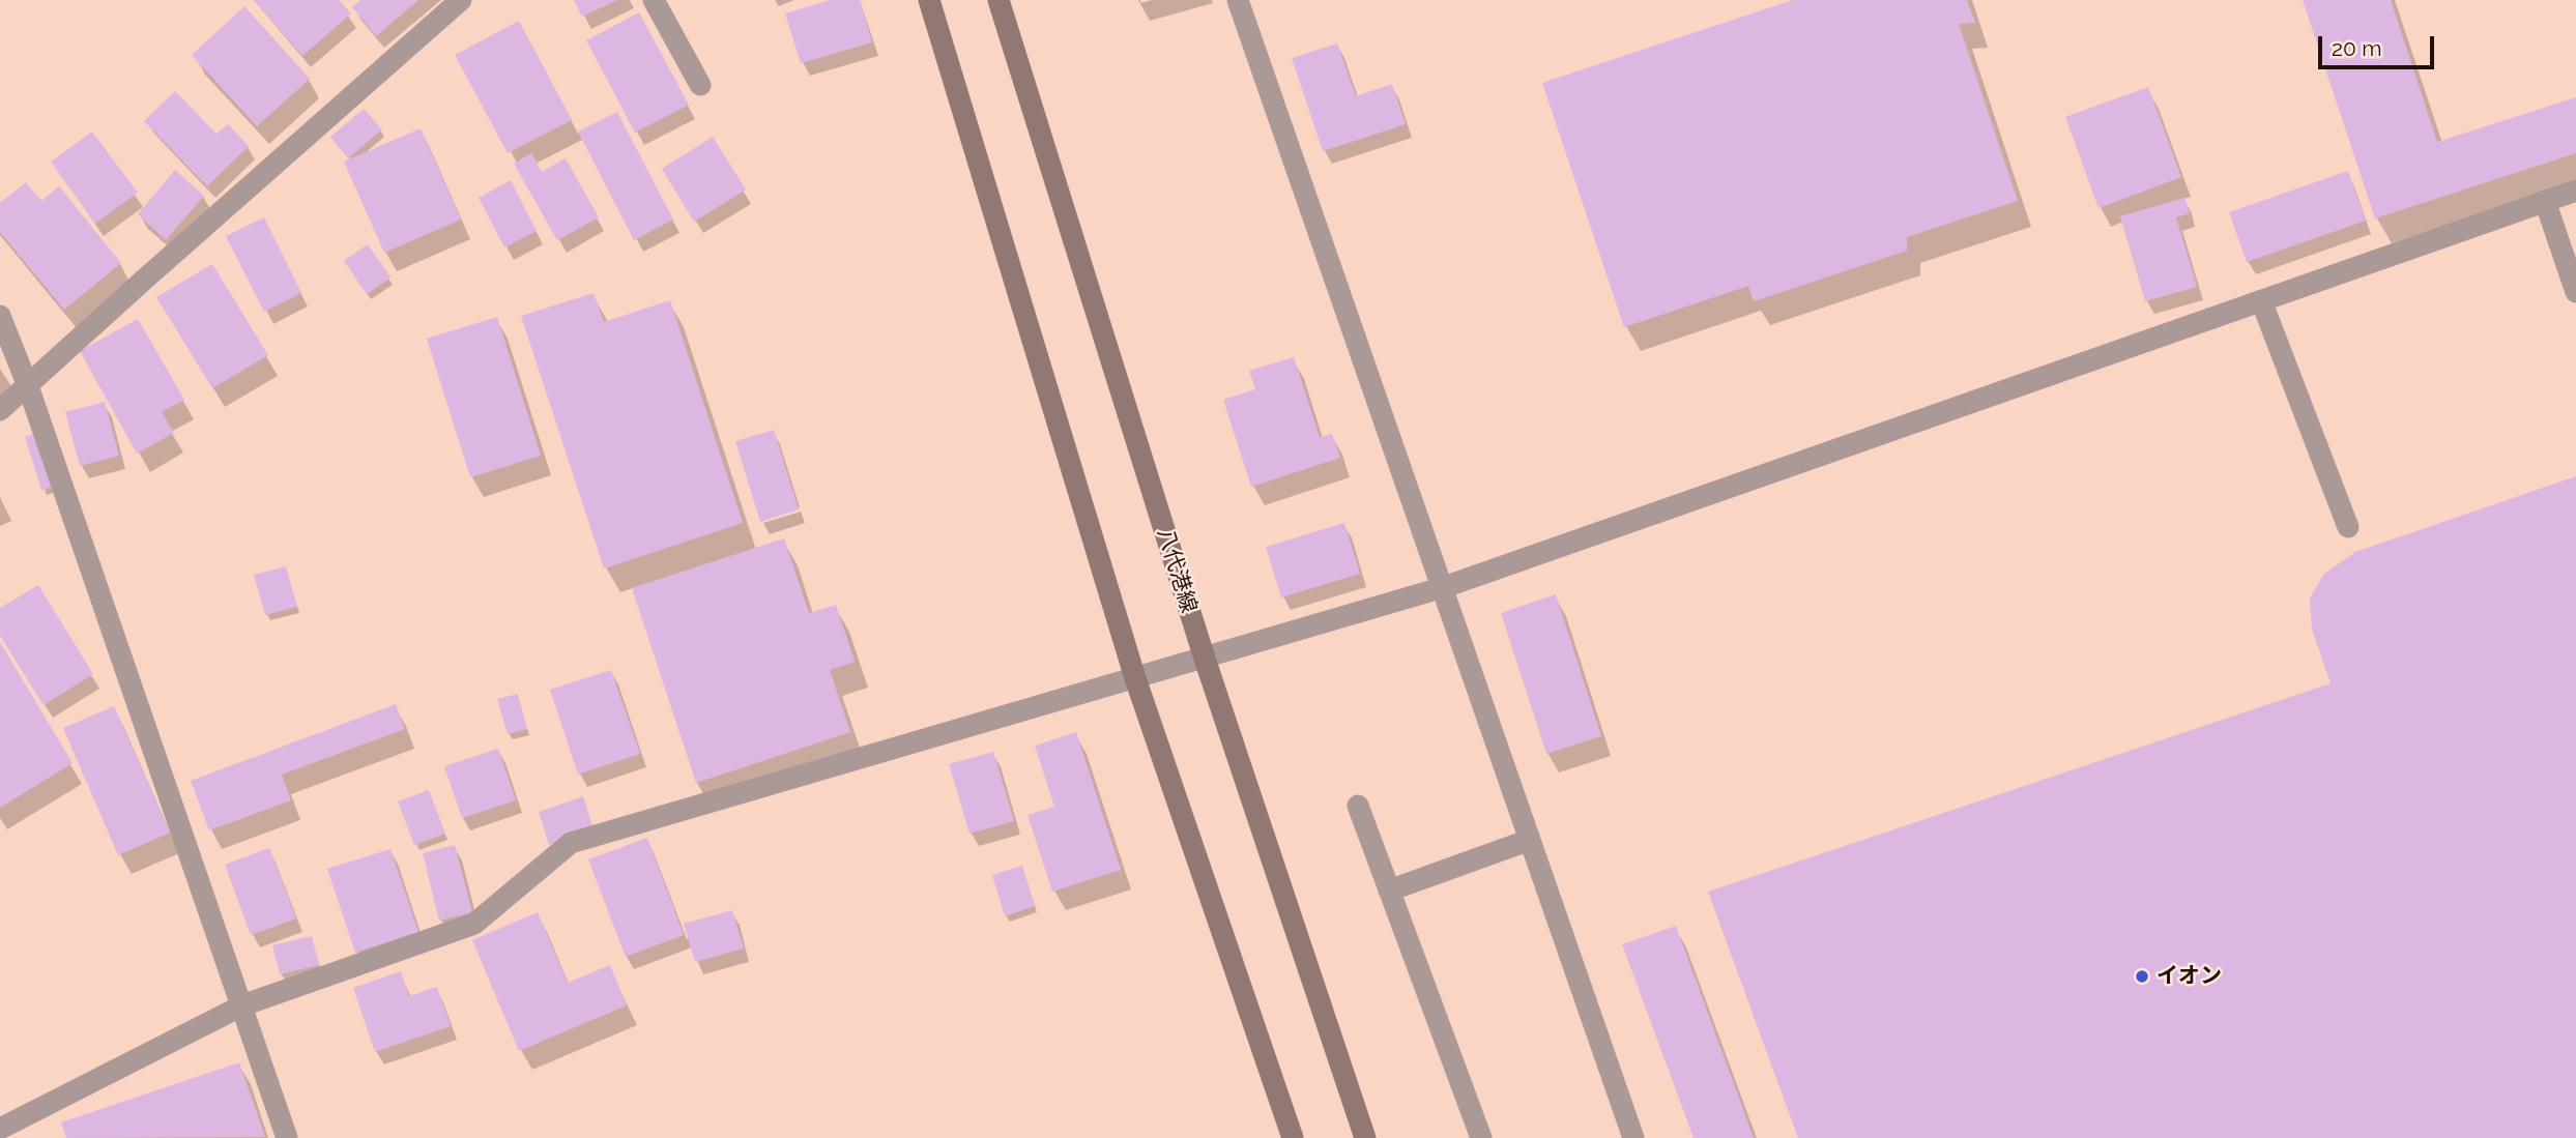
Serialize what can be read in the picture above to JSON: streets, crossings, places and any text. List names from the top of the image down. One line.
{"streets":{"main road":["八代港線"]},"places":["イオン"],"scale_bar":"20 m"}
